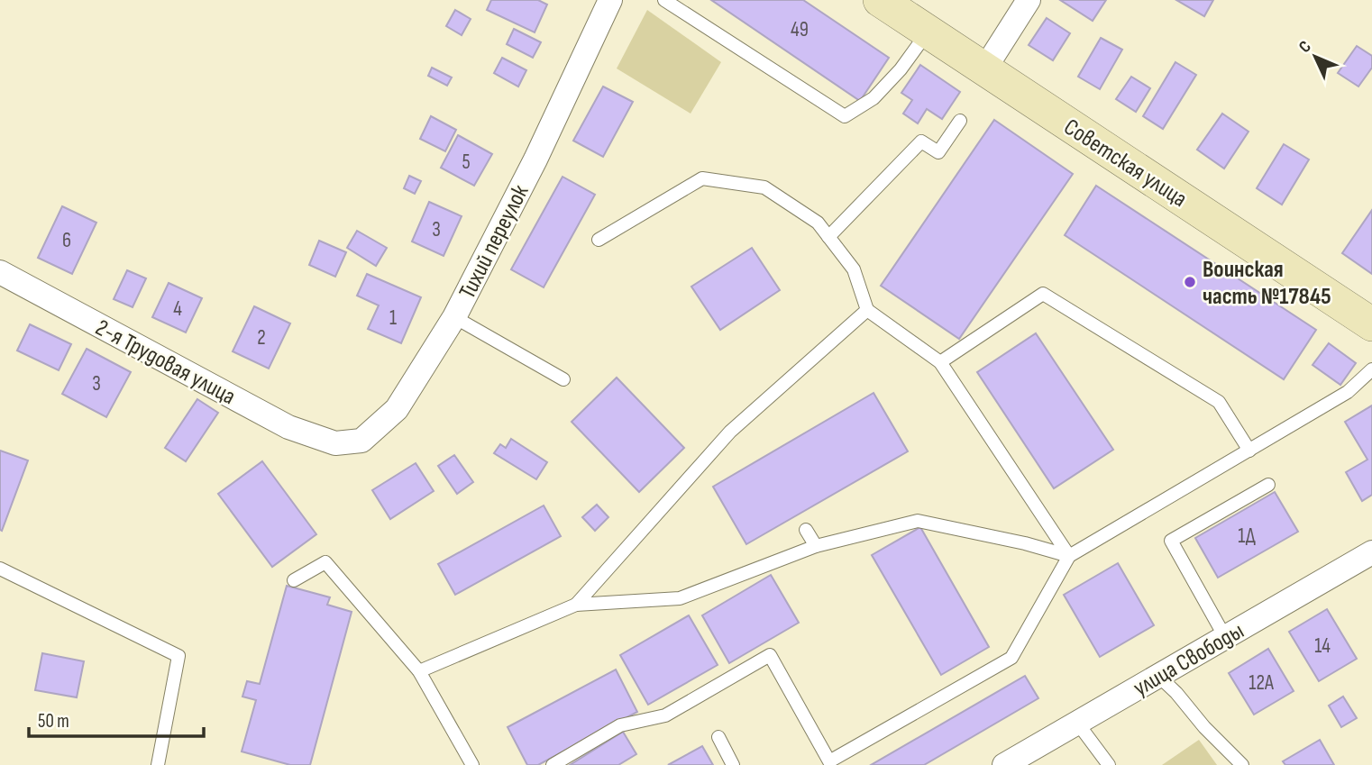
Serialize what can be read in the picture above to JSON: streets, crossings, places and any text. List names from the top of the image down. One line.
{"streets":{"street":["Советская улица","Тихий переулок","2-я Трудовая улица","улица Свободы"]},"crossings":[["Тихий переулок","2-я Трудовая улица"]],"places":["Воинская часть №17845"],"house_numbers":["49","5","3","6","4","1","2","3","1Д","14","12А"],"scale_bar":"50 m","north":"top left"}
